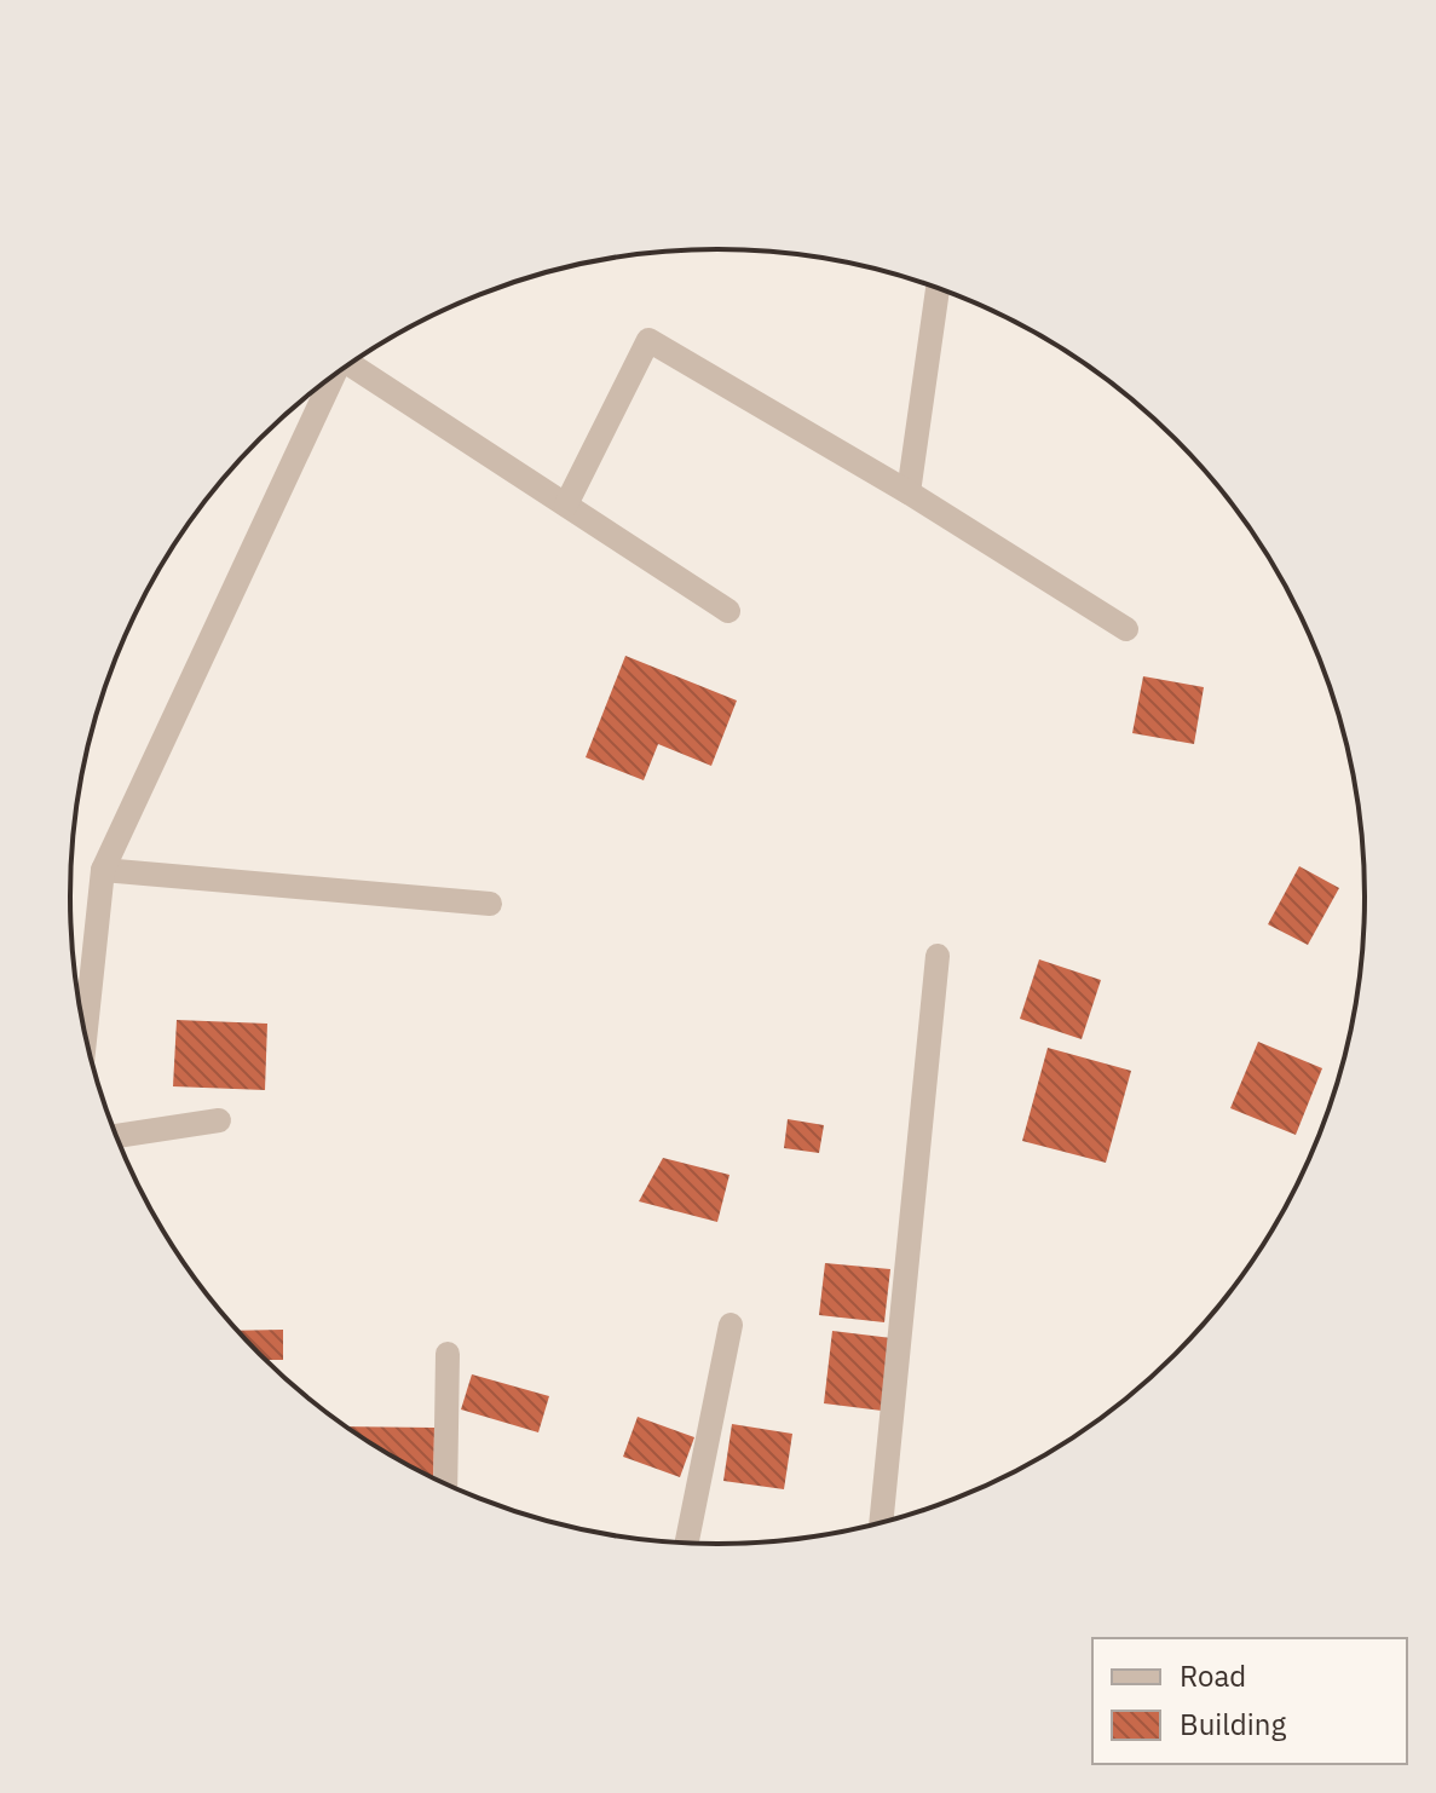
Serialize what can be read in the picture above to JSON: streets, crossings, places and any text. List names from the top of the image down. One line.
{"legend":["Road","Building"]}
